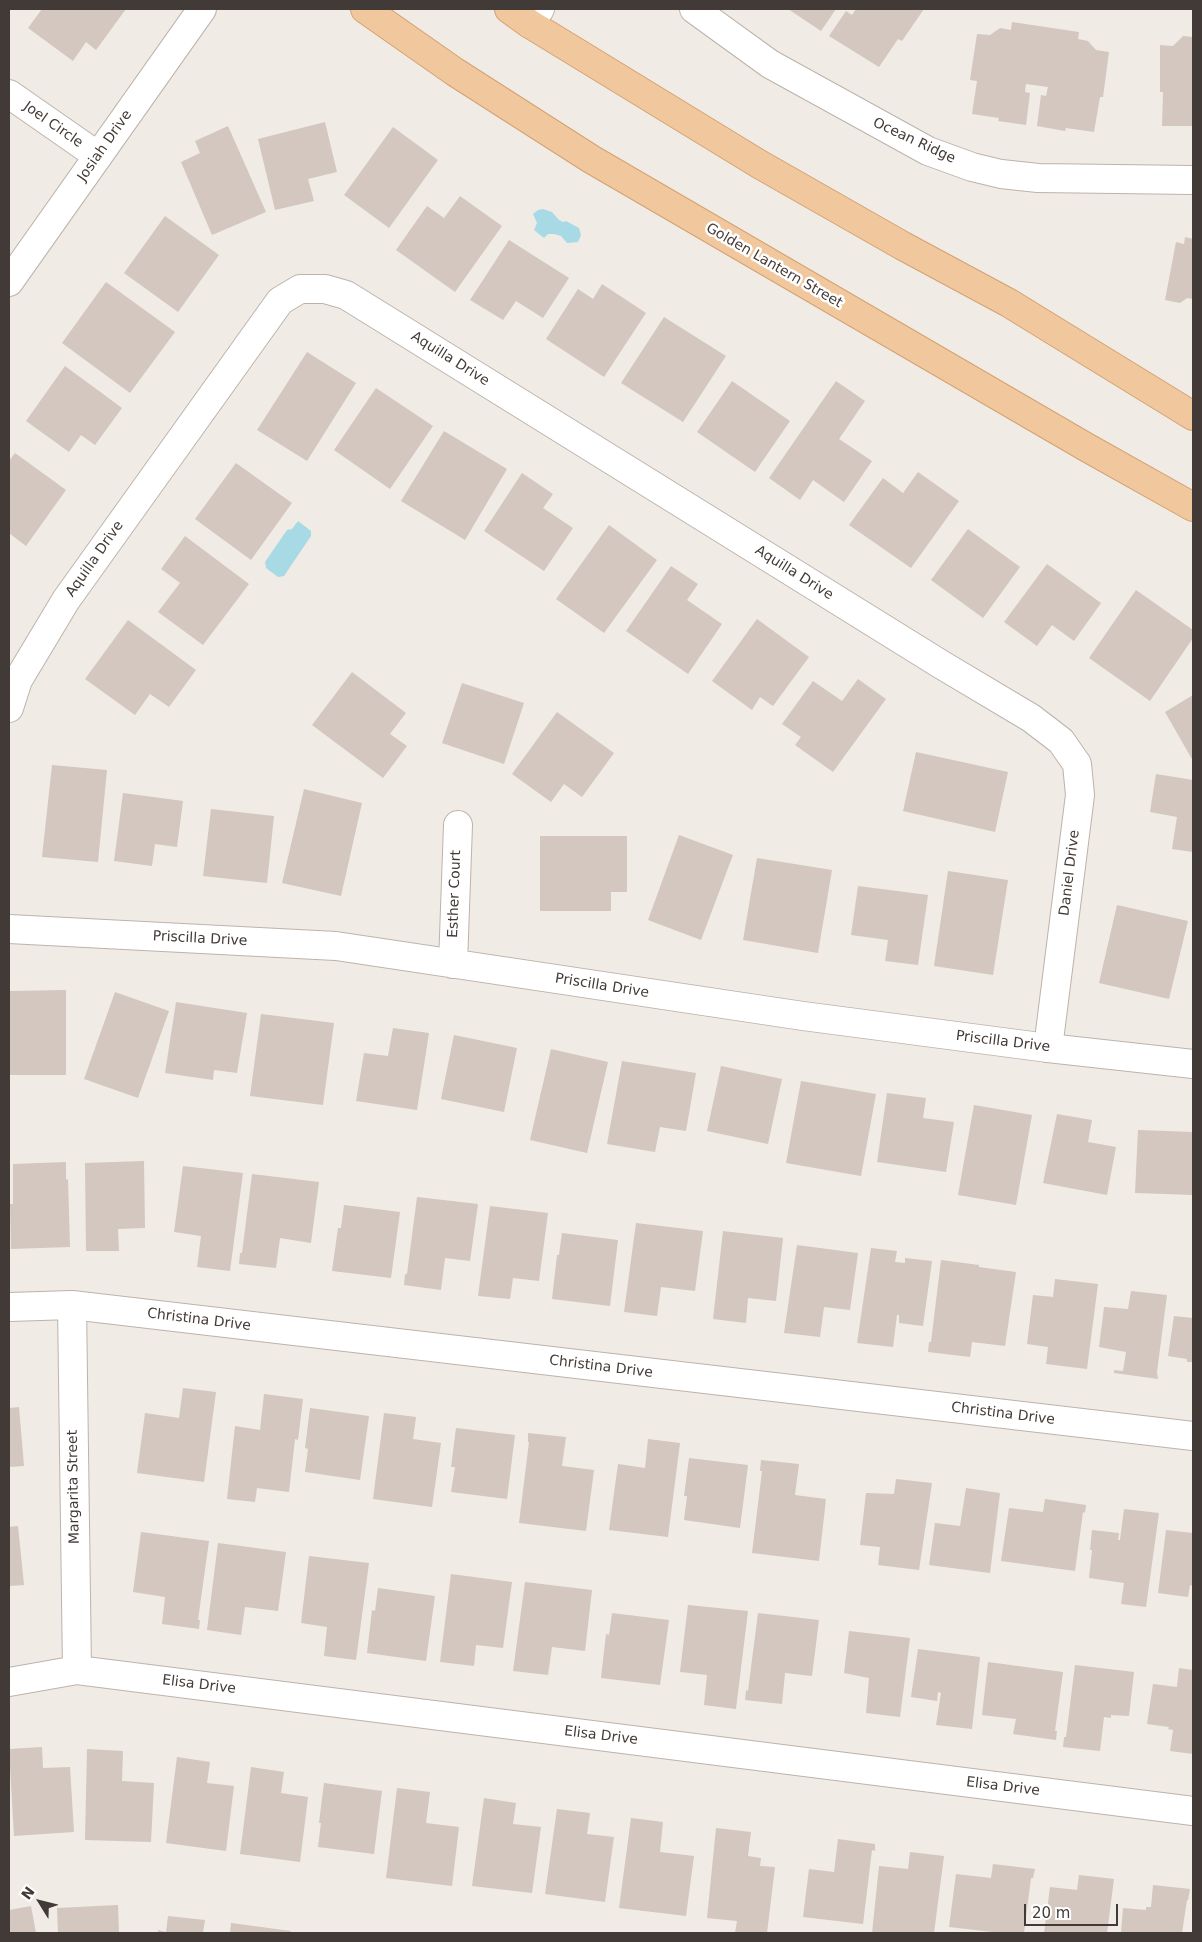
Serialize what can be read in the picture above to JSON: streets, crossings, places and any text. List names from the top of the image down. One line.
{"streets":{"main road":["Golden Lantern Street"],"street":["Joel Circle","Ocean Ridge","Josiah Drive","Aquilla Drive","Daniel Drive","Esther Court","Priscilla Drive","Christina Drive","Margarita Street","Elisa Drive"]},"crossings":[["Joel Circle","Josiah Drive"],["Aquilla Drive","Daniel Drive"],["Daniel Drive","Priscilla Drive"],["Esther Court","Priscilla Drive"],["Christina Drive","Margarita Street"],["Margarita Street","Elisa Drive"]],"scale_bar":"20 m","north":"top left"}
